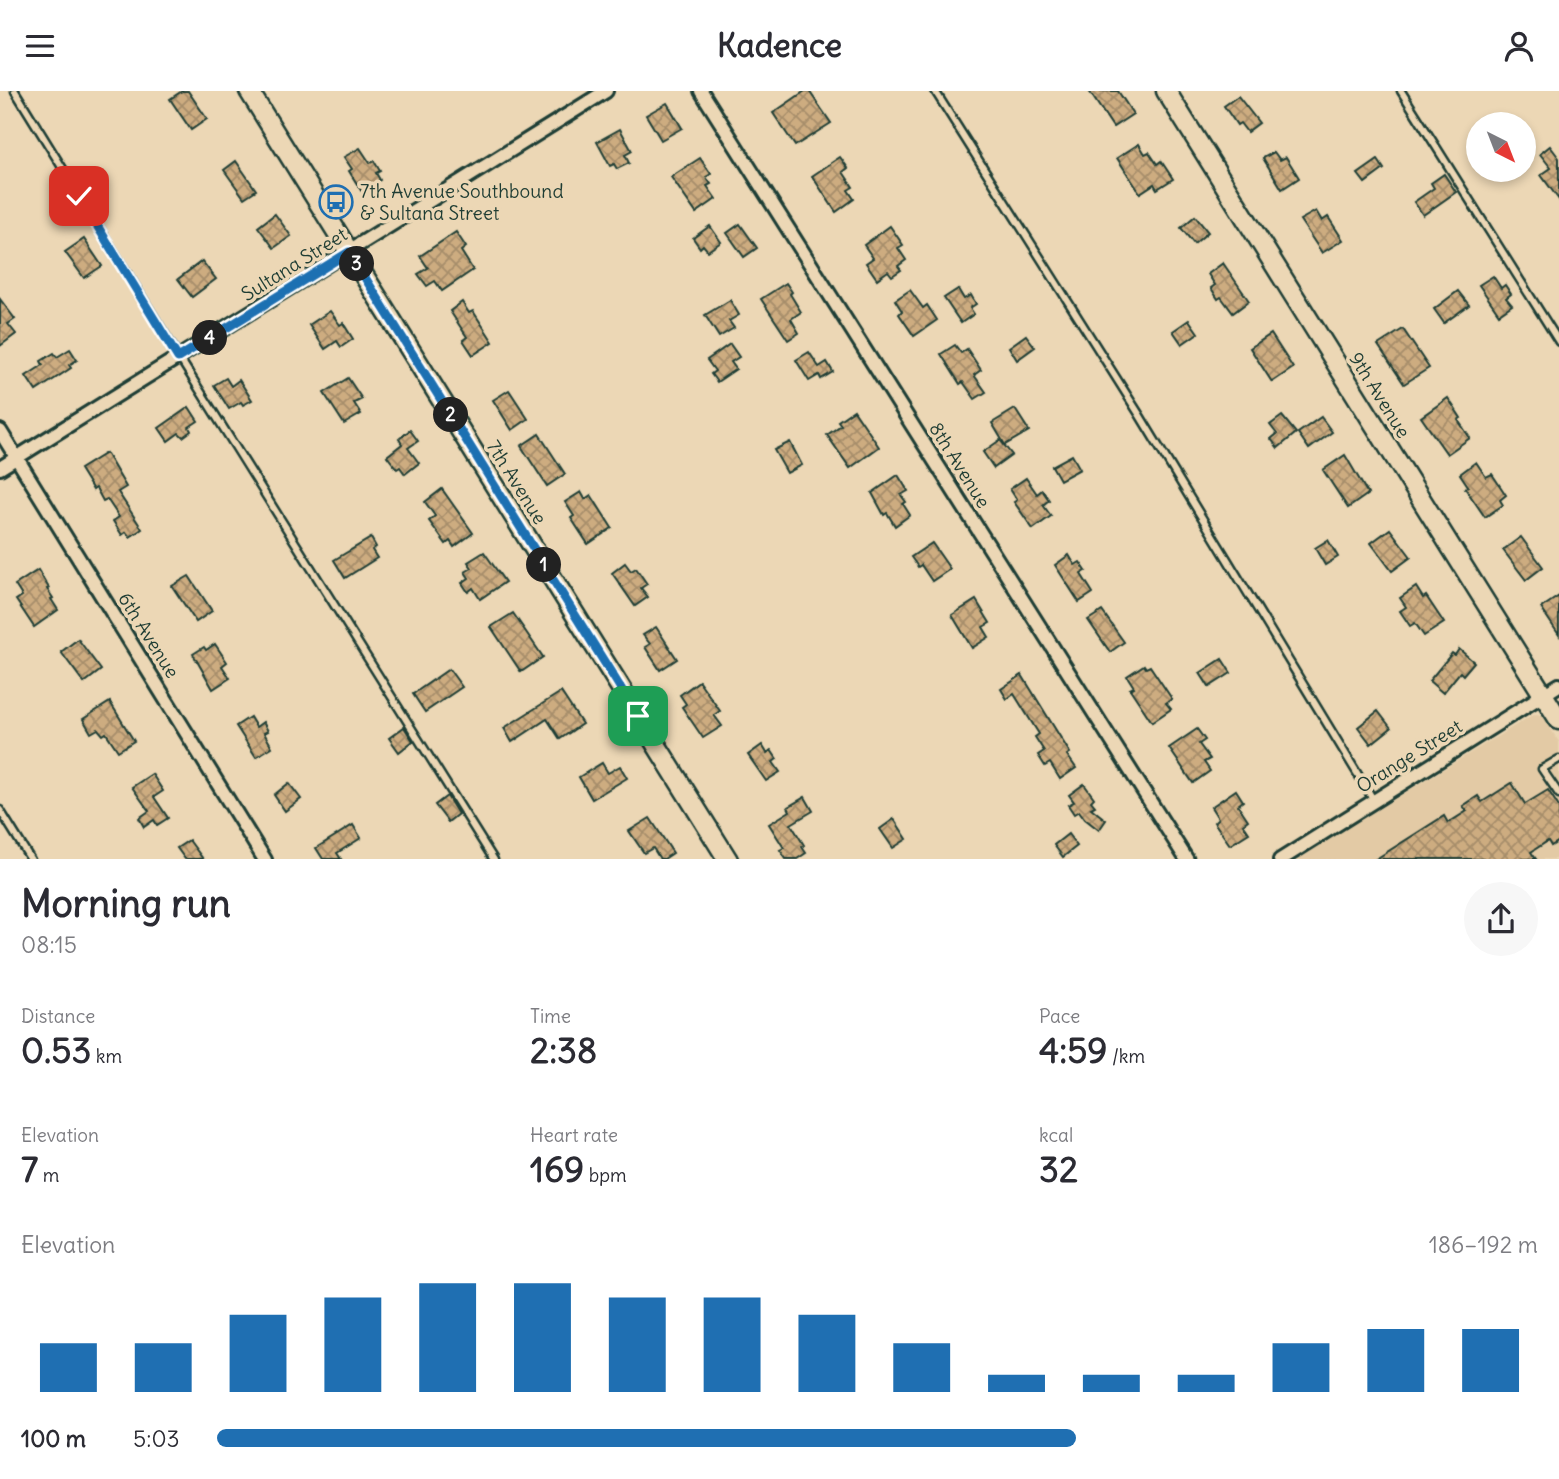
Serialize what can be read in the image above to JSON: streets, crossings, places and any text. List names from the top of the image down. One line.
{"streets":{"street":["Sultana Street","9th Avenue","8th Avenue","7th Avenue","6th Avenue","Orange Street"]},"crossings":[["Sultana Street","7th Avenue"],["Sultana Street","6th Avenue"],["9th Avenue","Orange Street"]],"places":{"bus stop":["7th Avenue Southbound & Sultana Street"]},"north":"bottom right","page":{"header":"Kadence","pins":["3","4","2","1"],"heading":["Morning run","08:15"],"stats":[["Distance","0.53 km"],["Time","2:38"],["Pace","4:59 /km"],["Elevation","7 m"],["Heart rate","169 bpm"],["kcal","32"]],"chart":["Elevation","186–192 m"],"list":[{"name":"100 m","note":"5:03"}]}}
